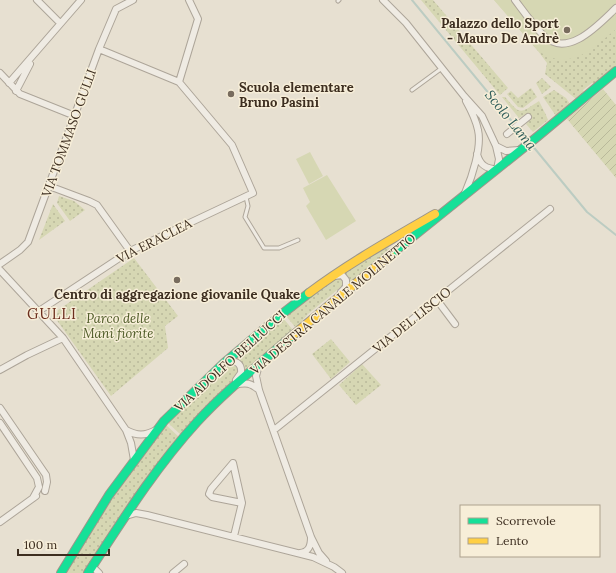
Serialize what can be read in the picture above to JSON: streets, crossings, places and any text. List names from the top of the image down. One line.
{"streets":{"street":["VIA TOMMASO GULLI","VIA ERACLEA","VIA DESTRA CANALE MOLINETTO","VIA DEL LISCIO","VIA ADOLFO BELLUCCI"]},"crossings":[["VIA DESTRA CANALE MOLINETTO","VIA ADOLFO BELLUCCI"]],"districts":["GULLI"],"water":["Scolo Lama"],"parks":["Parco delle Mani fiorite"],"places":["Palazzo dello Sport - Mauro De Andrè","Scuola elementare Bruno Pasini","Centro di aggregazione giovanile Quake"],"legend":["Scorrevole","Lento"],"scale_bar":"100 m"}
